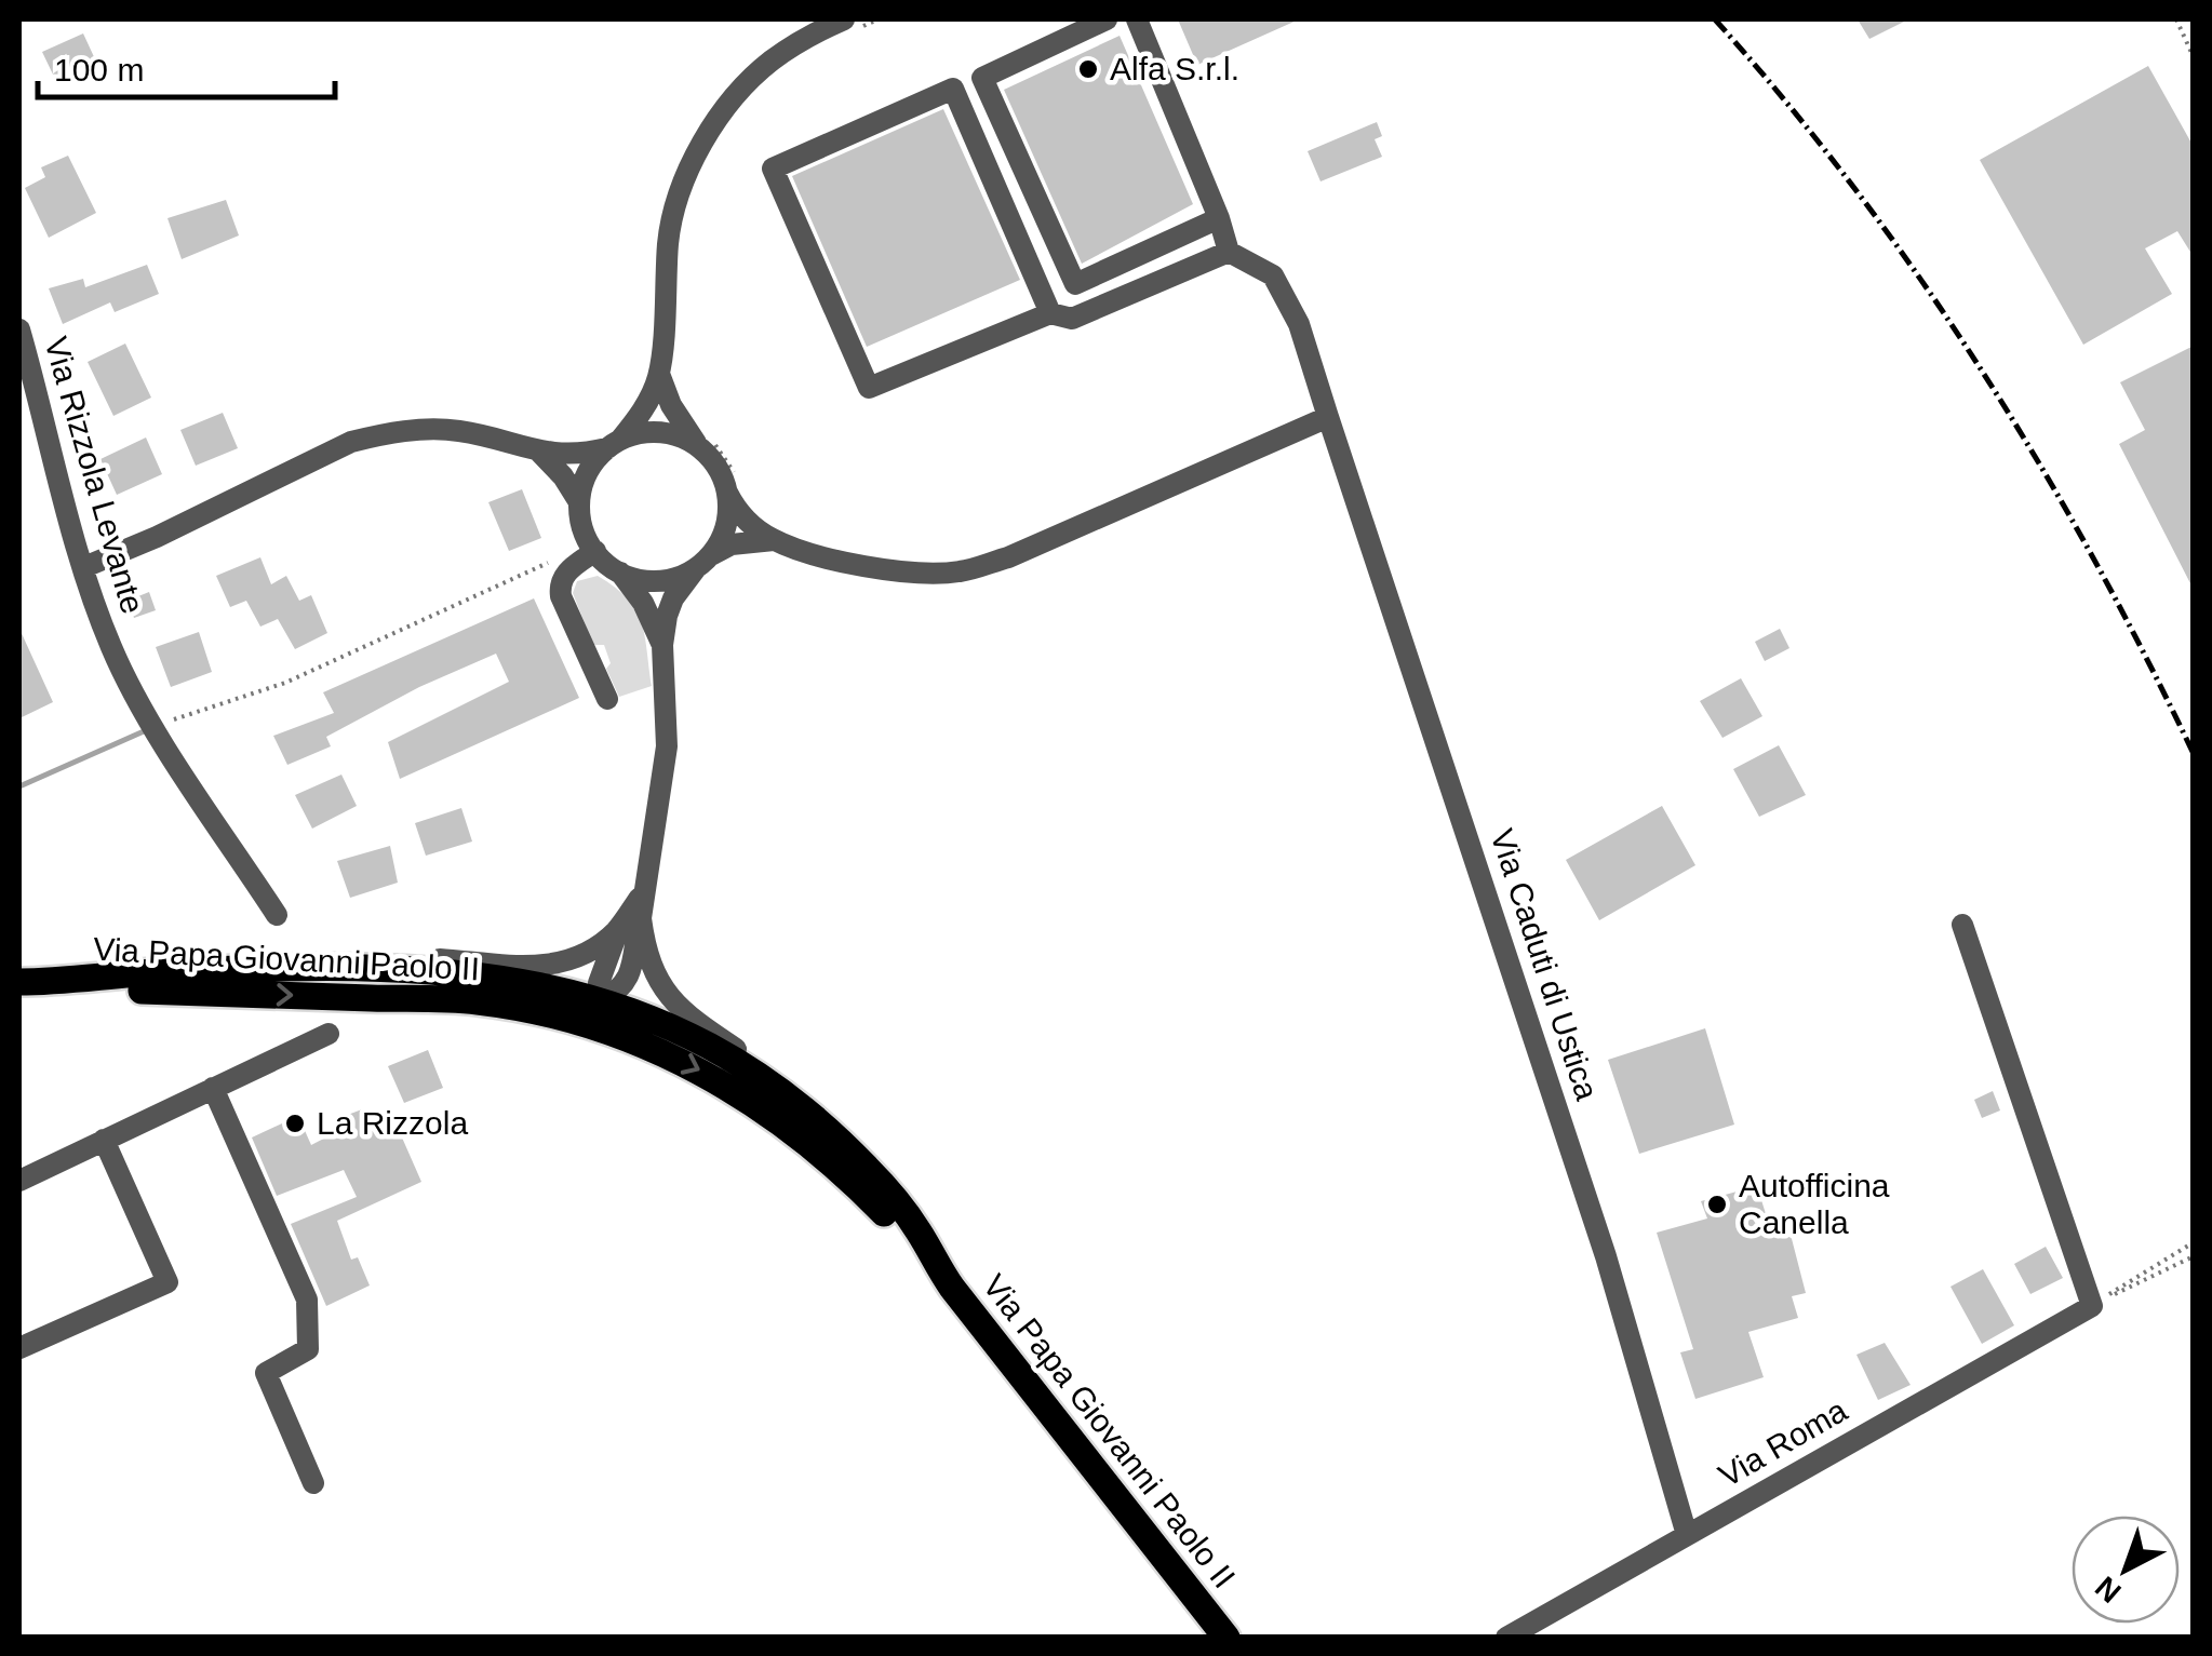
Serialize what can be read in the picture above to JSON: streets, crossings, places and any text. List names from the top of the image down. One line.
{"streets":{"main road":["Via Papa Giovanni Paolo II"],"street":["Via Rizzola Levante","Via Caduti di Ustica","Via Roma"]},"crossings":[["Via Caduti di Ustica","Via Roma"]],"places":["Alfa S.r.l.","La Rizzola","Autofficina Canella"],"scale_bar":"100 m","north":"bottom left"}
